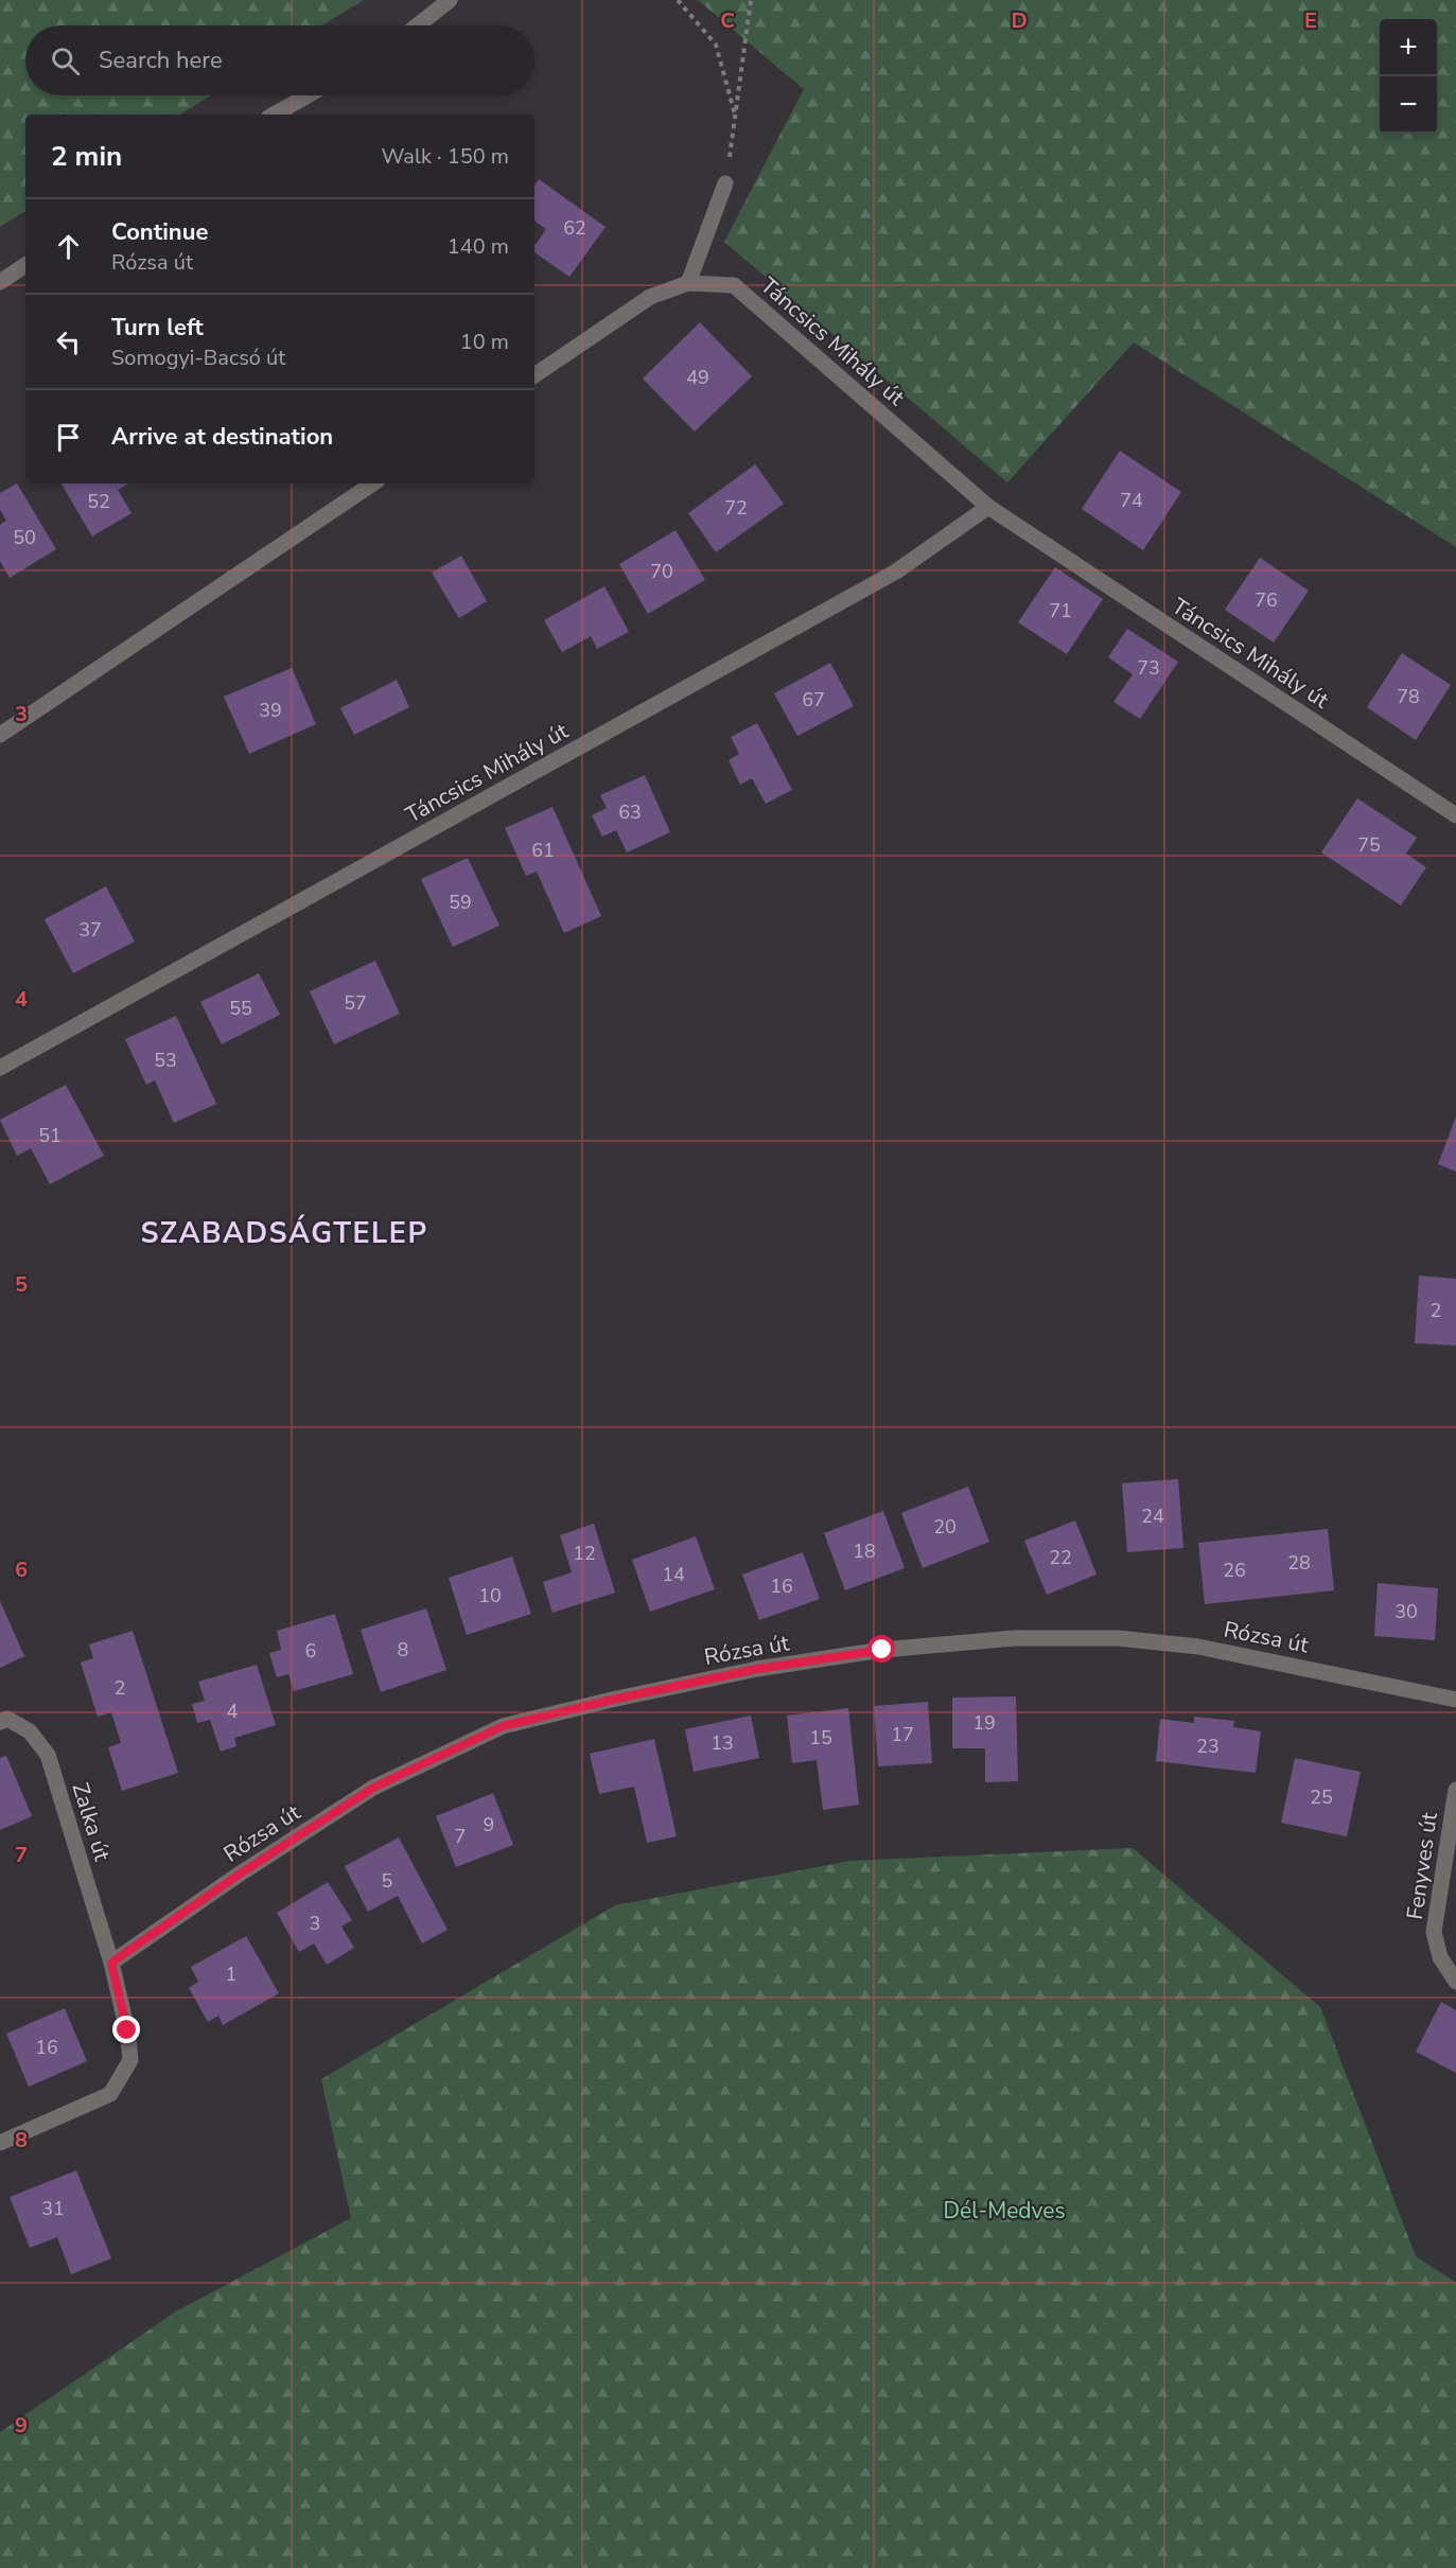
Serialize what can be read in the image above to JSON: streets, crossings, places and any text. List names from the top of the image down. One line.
{"streets":{"street":["Táncsics Mihály út","Rózsa út","Zalka út","Fenyves út"]},"crossings":[["Rózsa út","Zalka út"]],"districts":["SZABADSÁGTELEP"],"parks":["Dél-Medves"],"house_numbers":["62","49","74","52","72","50","70","76","71","73","78","67","39","63","75","61","59","37","57","55","53","51","2","24","20","18","12","22","28","26","14","16","10","30","8","6","2","4","19","17","15","13","23","25","9","7","5","3","1","16","31"],"page":{"map_buttons":["+","−"],"search":"Search here","heading":["2 min","Walk · 150 m"],"list":[["Continue","Rózsa út","140 m"],["Turn left","Somogyi-Bacsó út","10 m"],"Arrive at destination"]},"grid":{"columns":["C","D","E"],"rows":["3","4","5","6","7","8","9"]}}
